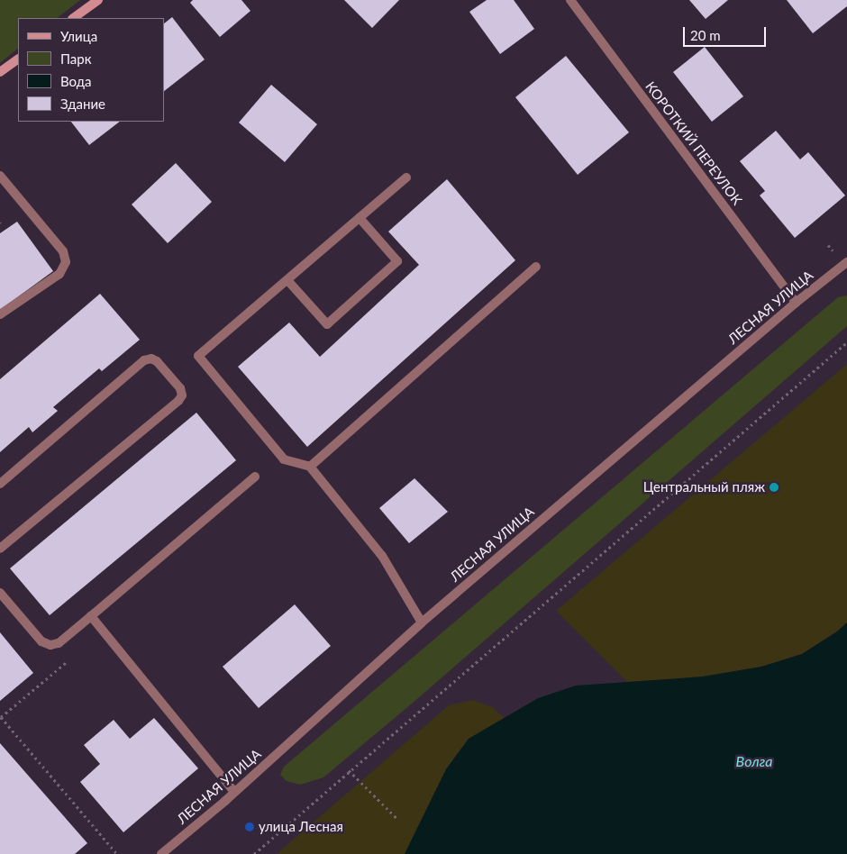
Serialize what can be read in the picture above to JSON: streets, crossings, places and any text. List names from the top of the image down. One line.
{"streets":{"street":["КОРОТКИЙ ПЕРЕУЛОК","ЛЕСНАЯ УЛИЦА"]},"crossings":[["КОРОТКИЙ ПЕРЕУЛОК","ЛЕСНАЯ УЛИЦА"]],"water":["Волга"],"places":["Центральный пляж","улица Лесная"],"legend":["Улица","Парк","Вода","Здание"],"scale_bar":"20 m"}
